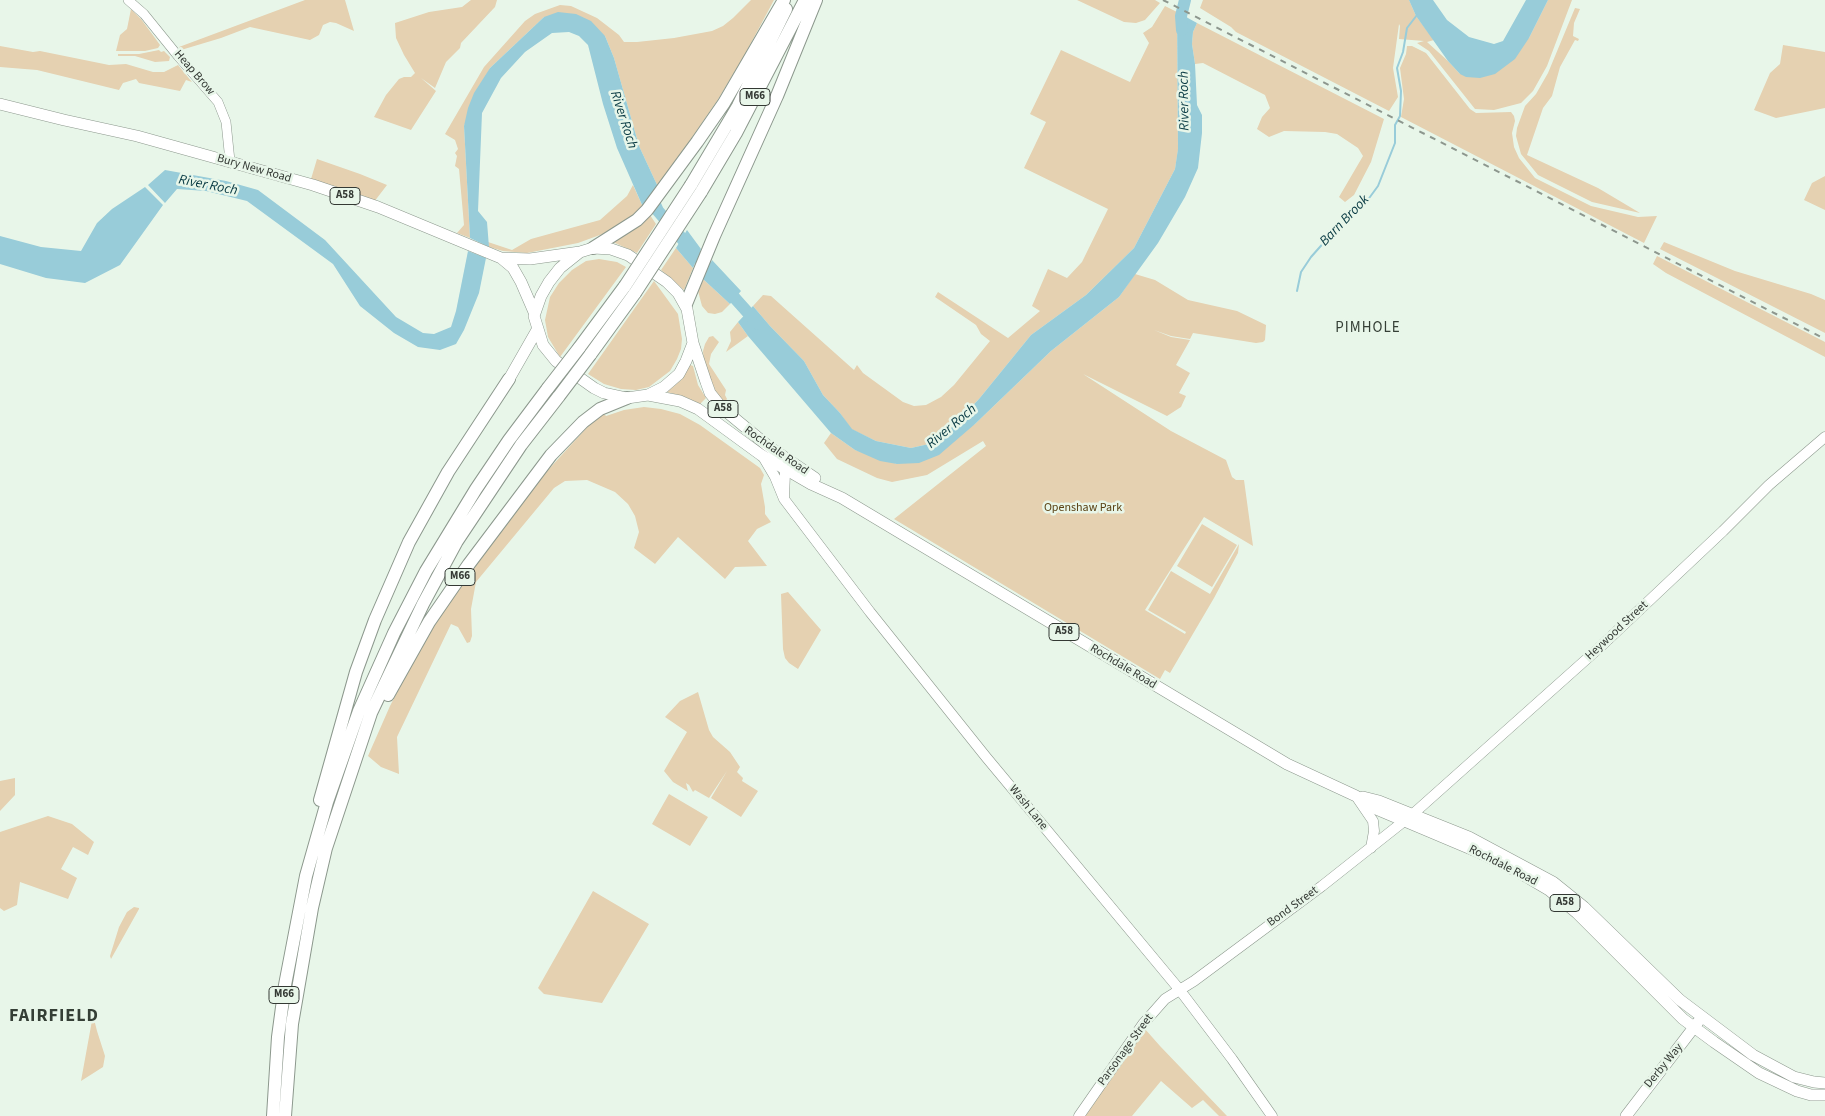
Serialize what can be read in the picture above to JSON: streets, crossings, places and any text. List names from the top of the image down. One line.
{"streets":{"highway":["M66","Bury New Road","A58","Rochdale Road","Derby Way"],"main road":["Heywood Street","Wash Lane","Bond Street","Parsonage Street"],"street":["Heap Brow"]},"crossings":[["Heap Brow","Bury New Road"],["M66","Bury New Road"],["M66","A58"],["M66","Rochdale Road"],["Bury New Road","A58"],["Bury New Road","Rochdale Road"],["A58","Rochdale Road"],["A58","Derby Way"],["Rochdale Road","Heywood Street"],["Rochdale Road","Wash Lane"],["Rochdale Road","Bond Street"],["Rochdale Road","Derby Way"],["Heywood Street","Bond Street"],["Wash Lane","Bond Street"],["Wash Lane","Parsonage Street"],["Bond Street","Parsonage Street"]],"districts":["PIMHOLE","FAIRFIELD"],"water":["River Roch","Barn Brook"],"parks":["Openshaw Park"]}
